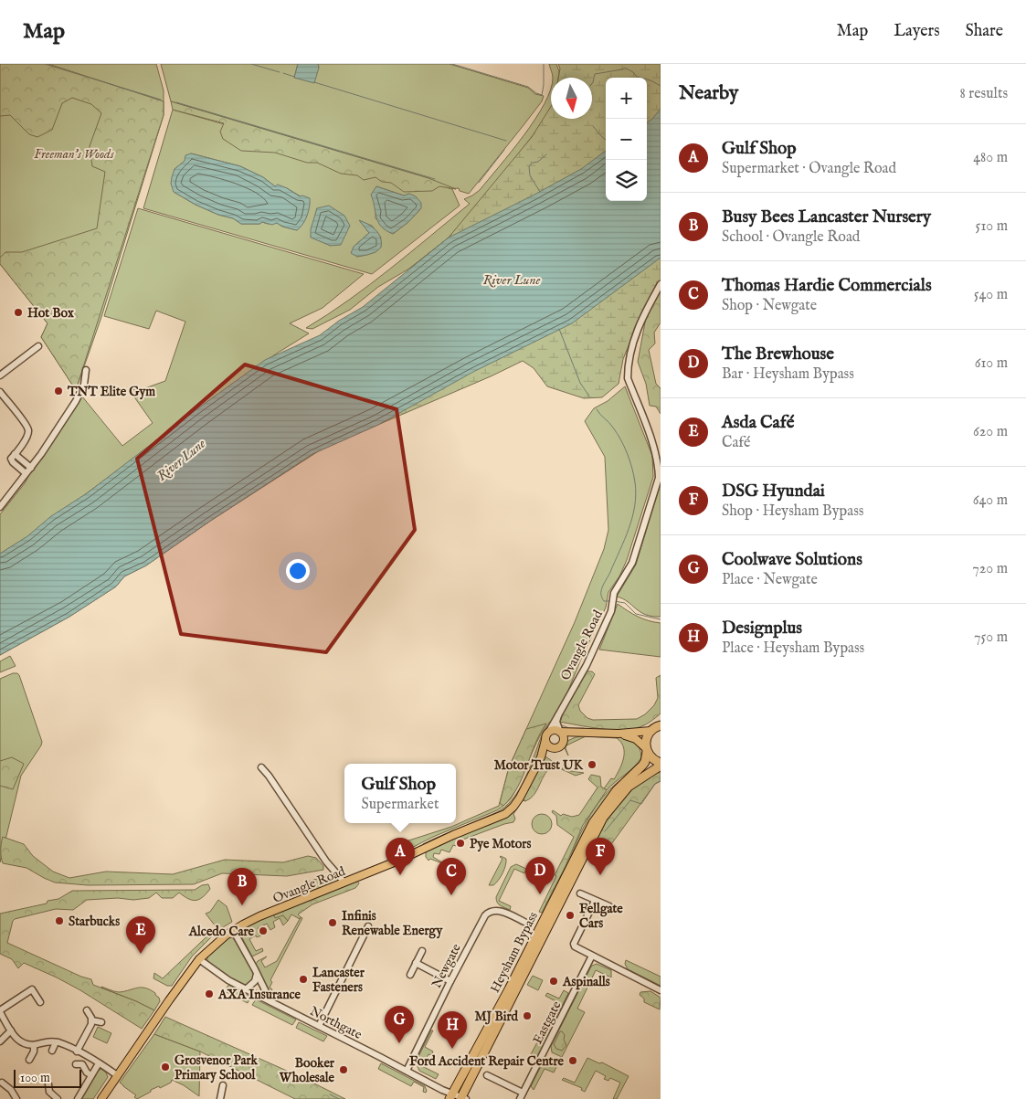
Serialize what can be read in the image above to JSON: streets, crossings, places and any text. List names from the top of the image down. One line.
{"streets":{"highway":["Heysham Bypass"],"main road":["Ovangle Road"],"street":["Newgate","Northgate","Eastgate"]},"crossings":[["Ovangle Road","Northgate"],["Heysham Bypass","Northgate"],["Newgate","Northgate"]],"water":["River Lune"],"parks":["Freeman's Woods"],"places":["Hot Box","TNT Elite Gym","Motor Trust UK","Pye Motors","Fellgate Cars","Starbucks","Infinis Renewable Energy","Alcedo Care","Lancaster Fasteners","Aspinalls","AXA Insurance","MJ Bird","Ford Accident Repair Centre","Grosvenor Park Primary School","Booker Wholesale"],"scale_bar":"100 m","north":"bottom","page":{"header":"Map","nav":["Map","Layers","Share"],"heading":["Nearby","8 results"],"map_buttons":["+","−"],"list":[{"mark":"A","name":"Gulf Shop","note":"Supermarket · Ovangle Road","value":"480 m"},{"mark":"B","name":"Busy Bees Lancaster Nursery","note":"School · Ovangle Road","value":"510 m"},{"mark":"C","name":"Thomas Hardie Commercials","note":"Shop · Newgate","value":"540 m"},{"mark":"D","name":"The Brewhouse","note":"Bar · Heysham Bypass","value":"610 m"},{"mark":"E","name":"Asda Café","note":"Café","value":"620 m"},{"mark":"F","name":"DSG Hyundai","note":"Shop · Heysham Bypass","value":"640 m"},{"mark":"G","name":"Coolwave Solutions","note":"Place · Newgate","value":"720 m"},{"mark":"H","name":"Designplus","note":"Place · Heysham Bypass","value":"750 m"}],"popup":["Gulf Shop","Supermarket"],"pins":["A","F","D","C","B","E","G","H"],"scale":"100 m"}}
